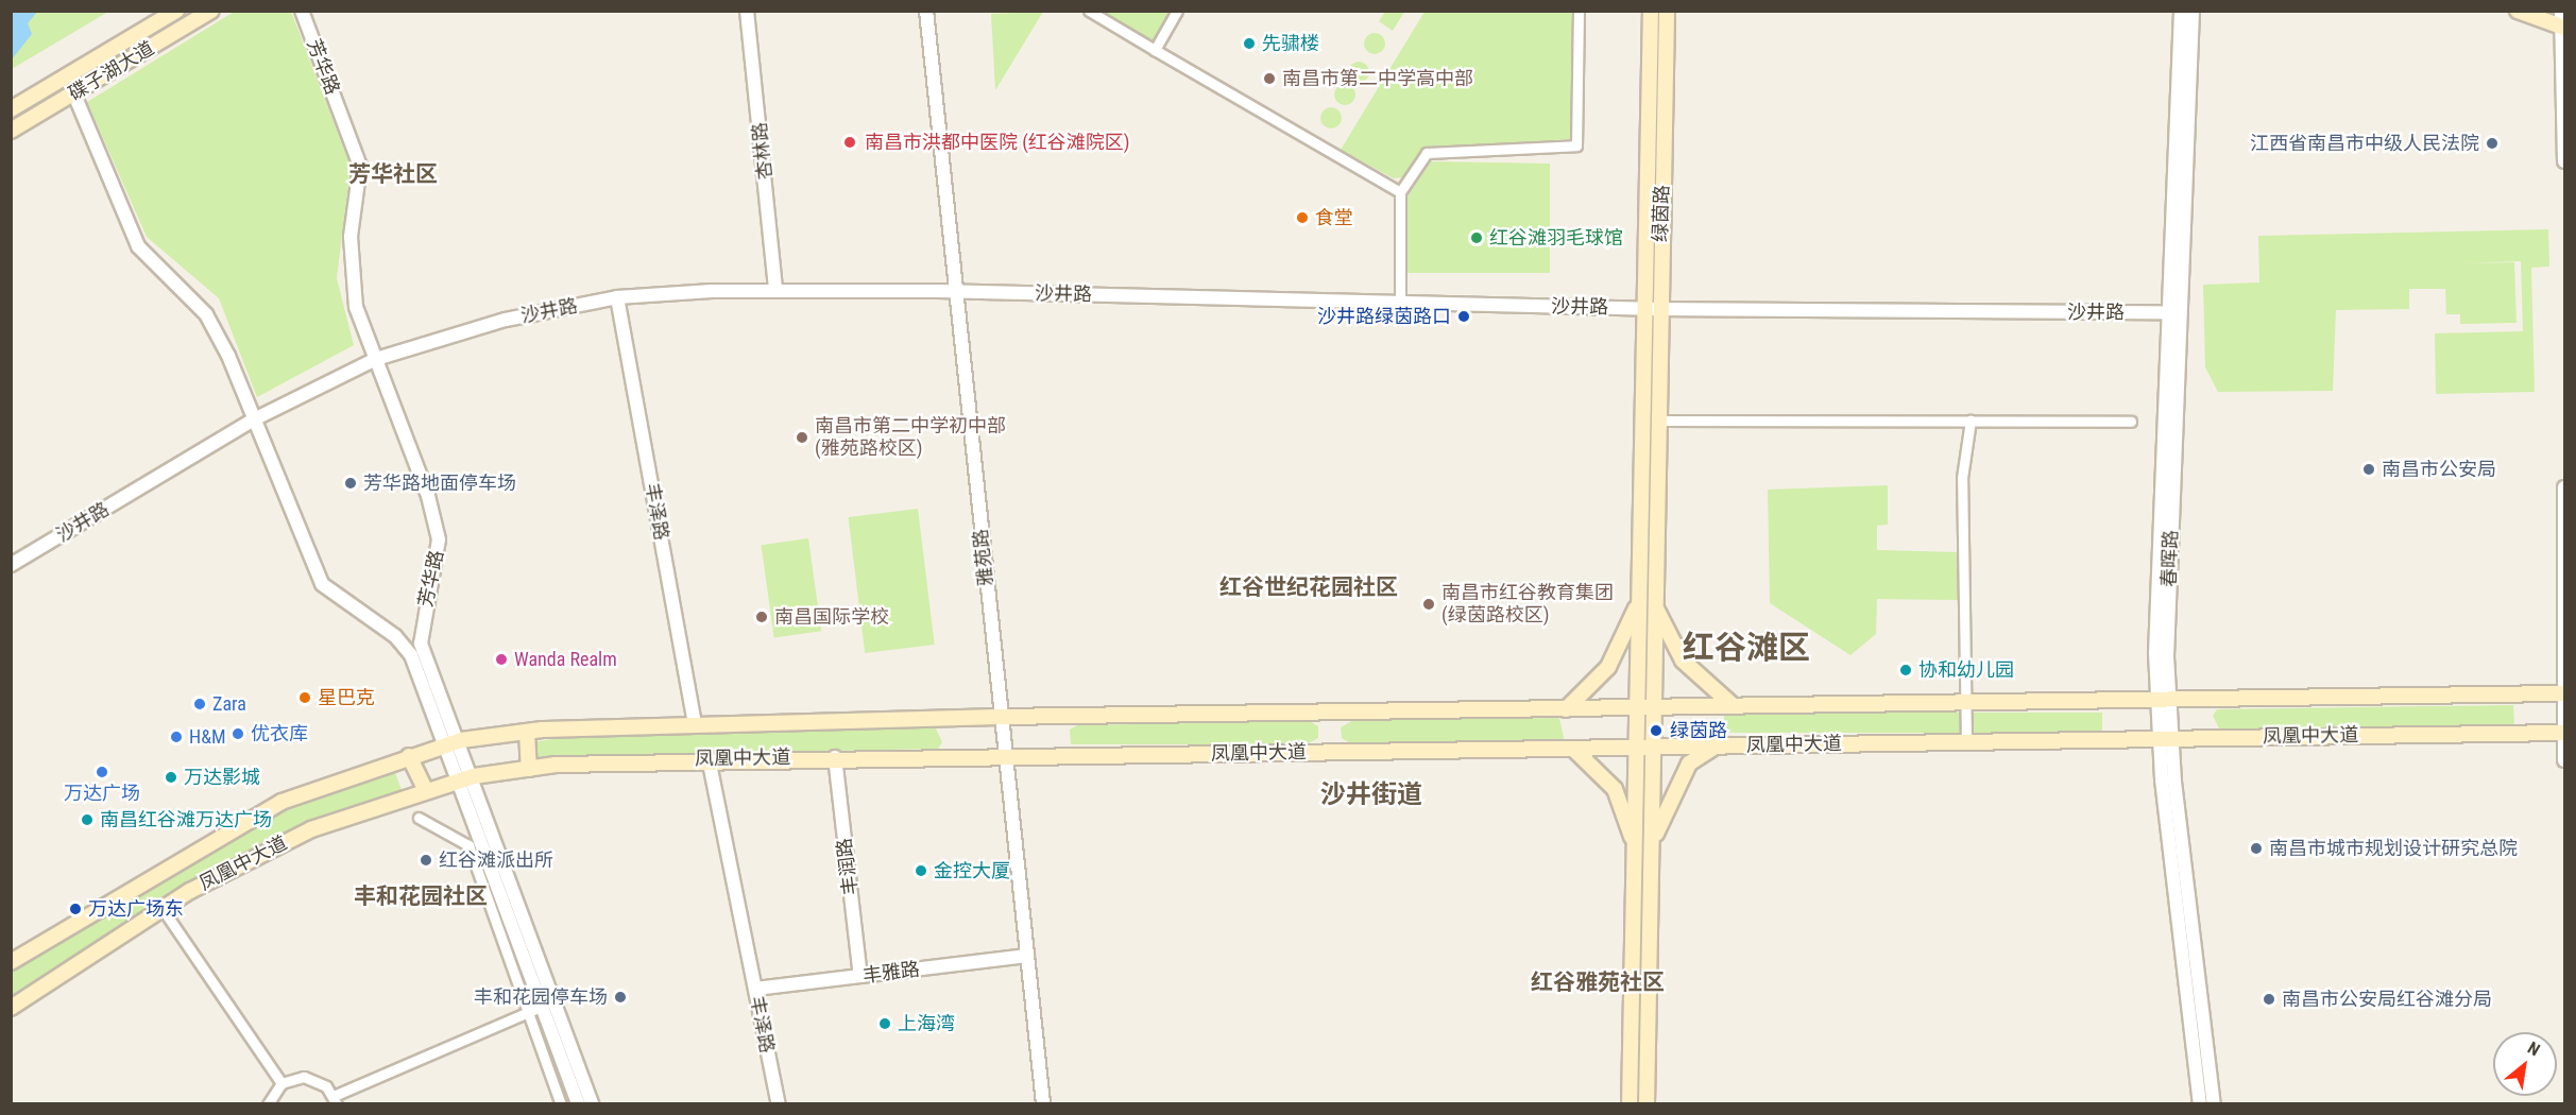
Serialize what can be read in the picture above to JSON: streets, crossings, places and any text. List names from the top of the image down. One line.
{"streets":{"main road":["碟子湖大道","绿茵路","凤凰中大道"],"street":["芳华路","杏林路","沙井路","丰泽路","雅苑路","春晖路","丰润路","丰雅路"]},"crossings":[["芳华路","沙井路"],["芳华路","凤凰中大道"],["杏林路","沙井路"],["绿茵路","沙井路"],["绿茵路","凤凰中大道"],["沙井路","丰泽路"],["沙井路","雅苑路"],["沙井路","春晖路"],["丰泽路","凤凰中大道"],["丰泽路","丰雅路"],["雅苑路","凤凰中大道"],["雅苑路","丰雅路"],["春晖路","凤凰中大道"],["凤凰中大道","丰润路"],["丰润路","丰雅路"]],"districts":["芳华社区","红谷世纪花园社区","红谷滩区","沙井街道","丰和花园社区","红谷雅苑社区"],"places":["先骕楼","南昌市第二中学高中部","南昌市洪都中医院 (红谷滩院区)","江西省南昌市中级人民法院","食堂","红谷滩羽毛球馆","沙井路绿茵路口","南昌市第二中学初中部 (雅苑路校区)","南昌市公安局","芳华路地面停车场","南昌市红谷教育集团 (绿茵路校区)","南昌国际学校","Wanda Realm","协和幼儿园","星巴克","Zara","绿茵路","优衣库","H&M","万达广场","万达影城","南昌红谷滩万达广场","南昌市城市规划设计研究总院","红谷滩派出所","金控大厦","万达广场东","丰和花园停车场","南昌市公安局红谷滩分局","上海湾"],"north":"top right"}
